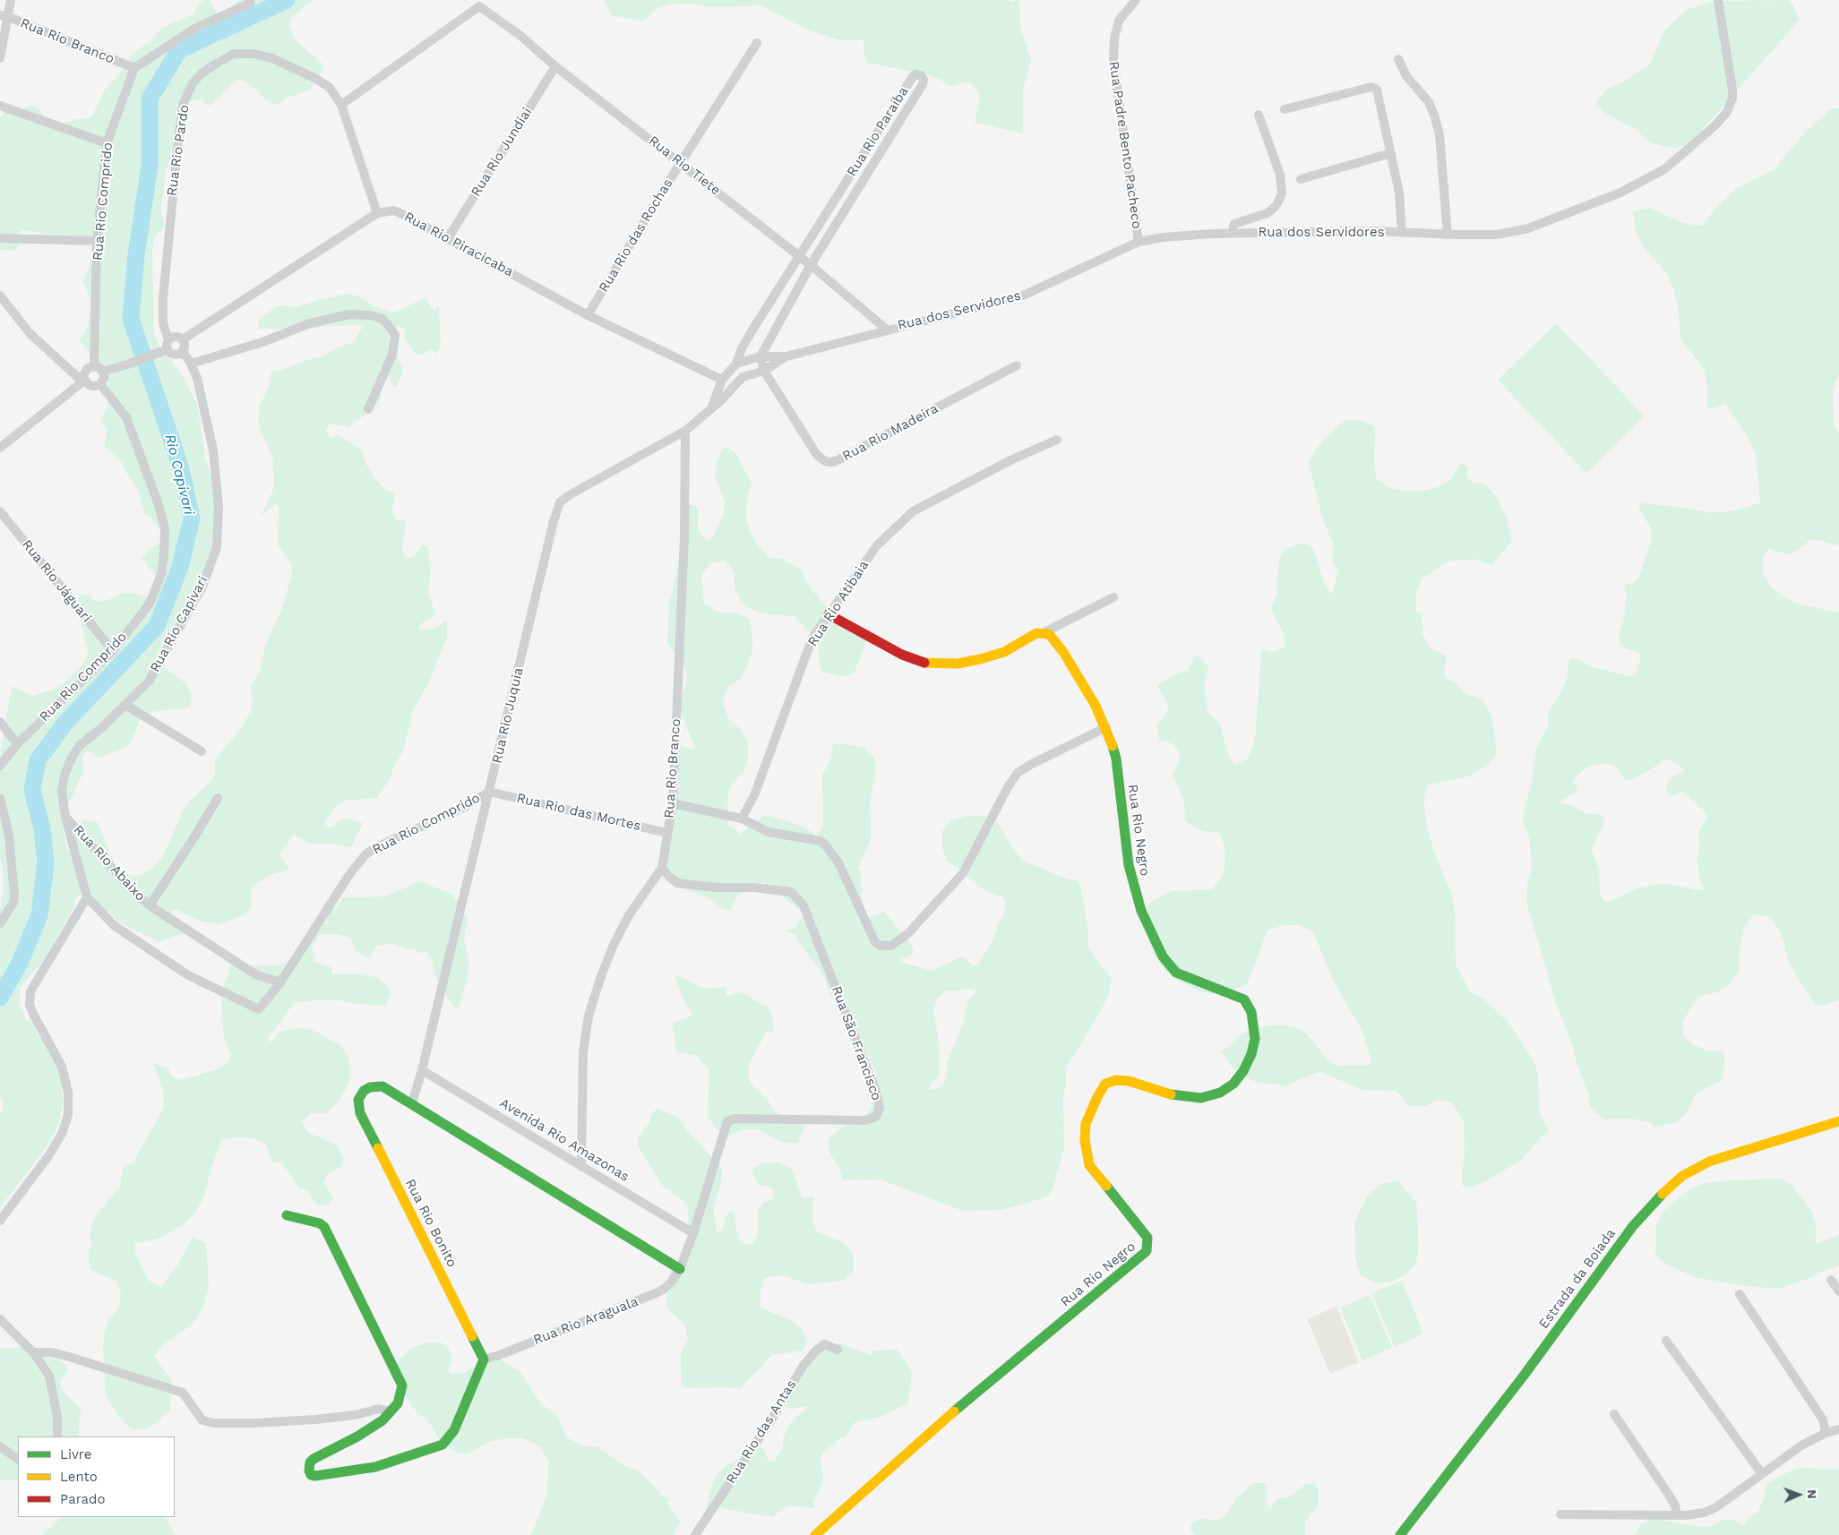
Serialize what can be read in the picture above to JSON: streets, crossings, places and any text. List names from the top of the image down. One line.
{"streets":{"street":["Rua Rio Branco","Rua Rio Paraíba","Rua Padre Bento Pacheco","Rua Rio Pardo","Rua Rio Jundiai","Rua Rio Tiete","Rua Rio Comprido","Rua dos Servidores","Rua Rio das Rochas","Rua Rio Piracicaba","Rua Rio Madeira","Rua Rio Jáguari","Rua Rio Atibaia","Rua Rio Capivari","Rua Rio Juquia","Rua Rio das Mortes","Rua Rio Negro","Rua Rio Abaixo","Rua São Francisco","Avenida Rio Amazonas","Rua Rio Bonito","Estrada da Boiada","Rua Rio Araguala","Rua Rio das Antas"]},"crossings":[["Rua Rio Branco","Rua Rio Comprido"],["Rua Rio Branco","Rua Rio Juquia"],["Rua Rio Branco","Rua Rio das Mortes"],["Rua Rio Branco","Rua São Francisco"],["Rua Rio Branco","Avenida Rio Amazonas"],["Rua Rio Paraíba","Rua Rio Tiete"],["Rua Rio Paraíba","Rua dos Servidores"],["Rua Rio Paraíba","Rua Rio Piracicaba"],["Rua Rio Paraíba","Rua Rio Madeira"],["Rua Rio Paraíba","Rua Rio Juquia"],["Rua Padre Bento Pacheco","Rua dos Servidores"],["Rua Rio Pardo","Rua Rio Piracicaba"],["Rua Rio Pardo","Rua Rio Capivari"],["Rua Rio Jundiai","Rua Rio Tiete"],["Rua Rio Jundiai","Rua Rio Piracicaba"],["Rua Rio Tiete","Rua dos Servidores"],["Rua Rio Tiete","Rua Rio das Rochas"],["Rua Rio Comprido","Rua Rio Jáguari"],["Rua Rio Comprido","Rua Rio Juquia"],["Rua Rio Comprido","Rua Rio das Mortes"],["Rua Rio Comprido","Rua Rio Abaixo"],["Rua dos Servidores","Rua Rio Madeira"],["Rua dos Servidores","Rua Rio Juquia"],["Rua Rio das Rochas","Rua Rio Piracicaba"],["Rua Rio Piracicaba","Rua Rio Juquia"],["Rua Rio Capivari","Rua Rio Abaixo"],["Rua Rio Juquia","Rua Rio das Mortes"],["Rua Rio Juquia","Avenida Rio Amazonas"],["Rua Rio Juquia","Rua Rio Bonito"],["Rua São Francisco","Avenida Rio Amazonas"],["Rua São Francisco","Rua Rio Araguala"],["Rua Rio Bonito","Rua Rio Araguala"]],"water":["Rio Capivari"],"legend":["Livre","Lento","Parado"],"north":"right"}
